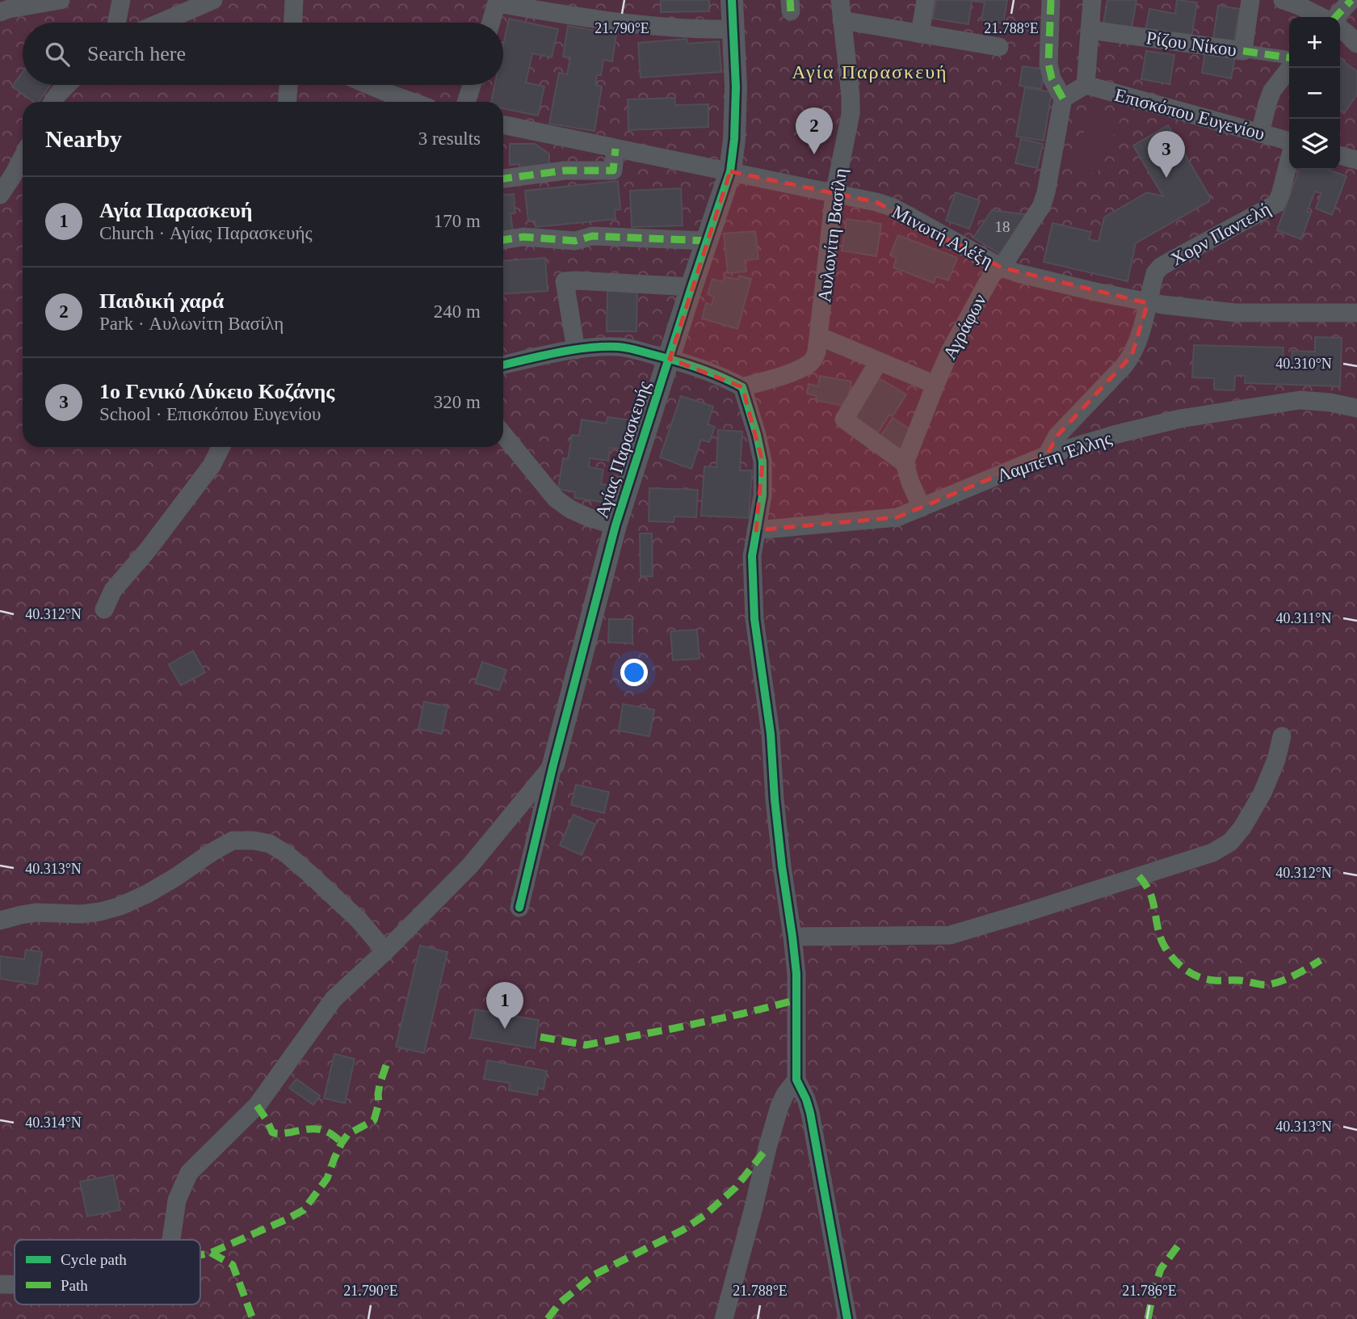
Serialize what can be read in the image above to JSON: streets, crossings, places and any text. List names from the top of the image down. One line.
{"streets":{"street":["Ρίζου Νίκου","Επισκόπου Ευγενίου","Χορν Παντελή","Αυλωνίτη Βασίλη","Μινωτή Αλέξη","Αγράφων","Αγίας Παρασκευής","Λαμπέτη Έλλης"]},"crossings":[["Χορν Παντελή","Μινωτή Αλέξη"],["Χορν Παντελή","Λαμπέτη Έλλης"],["Αυλωνίτη Βασίλη","Μινωτή Αλέξη"],["Μινωτή Αλέξη","Αγράφων"],["Μινωτή Αλέξη","Αγίας Παρασκευής"]],"districts":["Αγία Παρασκευή"],"house_numbers":["18"],"legend":["Cycle path","Path"],"page":{"map_buttons":["+","−"],"search":"Search here","heading":["Nearby","3 results"],"pins":["2","3","1"],"list":[{"mark":"1","name":"Αγία Παρασκευή","note":"Church · Αγίας Παρασκευής","value":"170 m"},{"mark":"2","name":"Παιδική χαρά","note":"Park · Αυλωνίτη Βασίλη","value":"240 m"},{"mark":"3","name":"1ο Γενικό Λύκειο Κοζάνης","note":"School · Επισκόπου Ευγενίου","value":"320 m"}]},"coordinates":["21.790°E","21.788°E","40.310°N","40.312°N","40.311°N","40.313°N","40.314°N","21.786°E"]}
